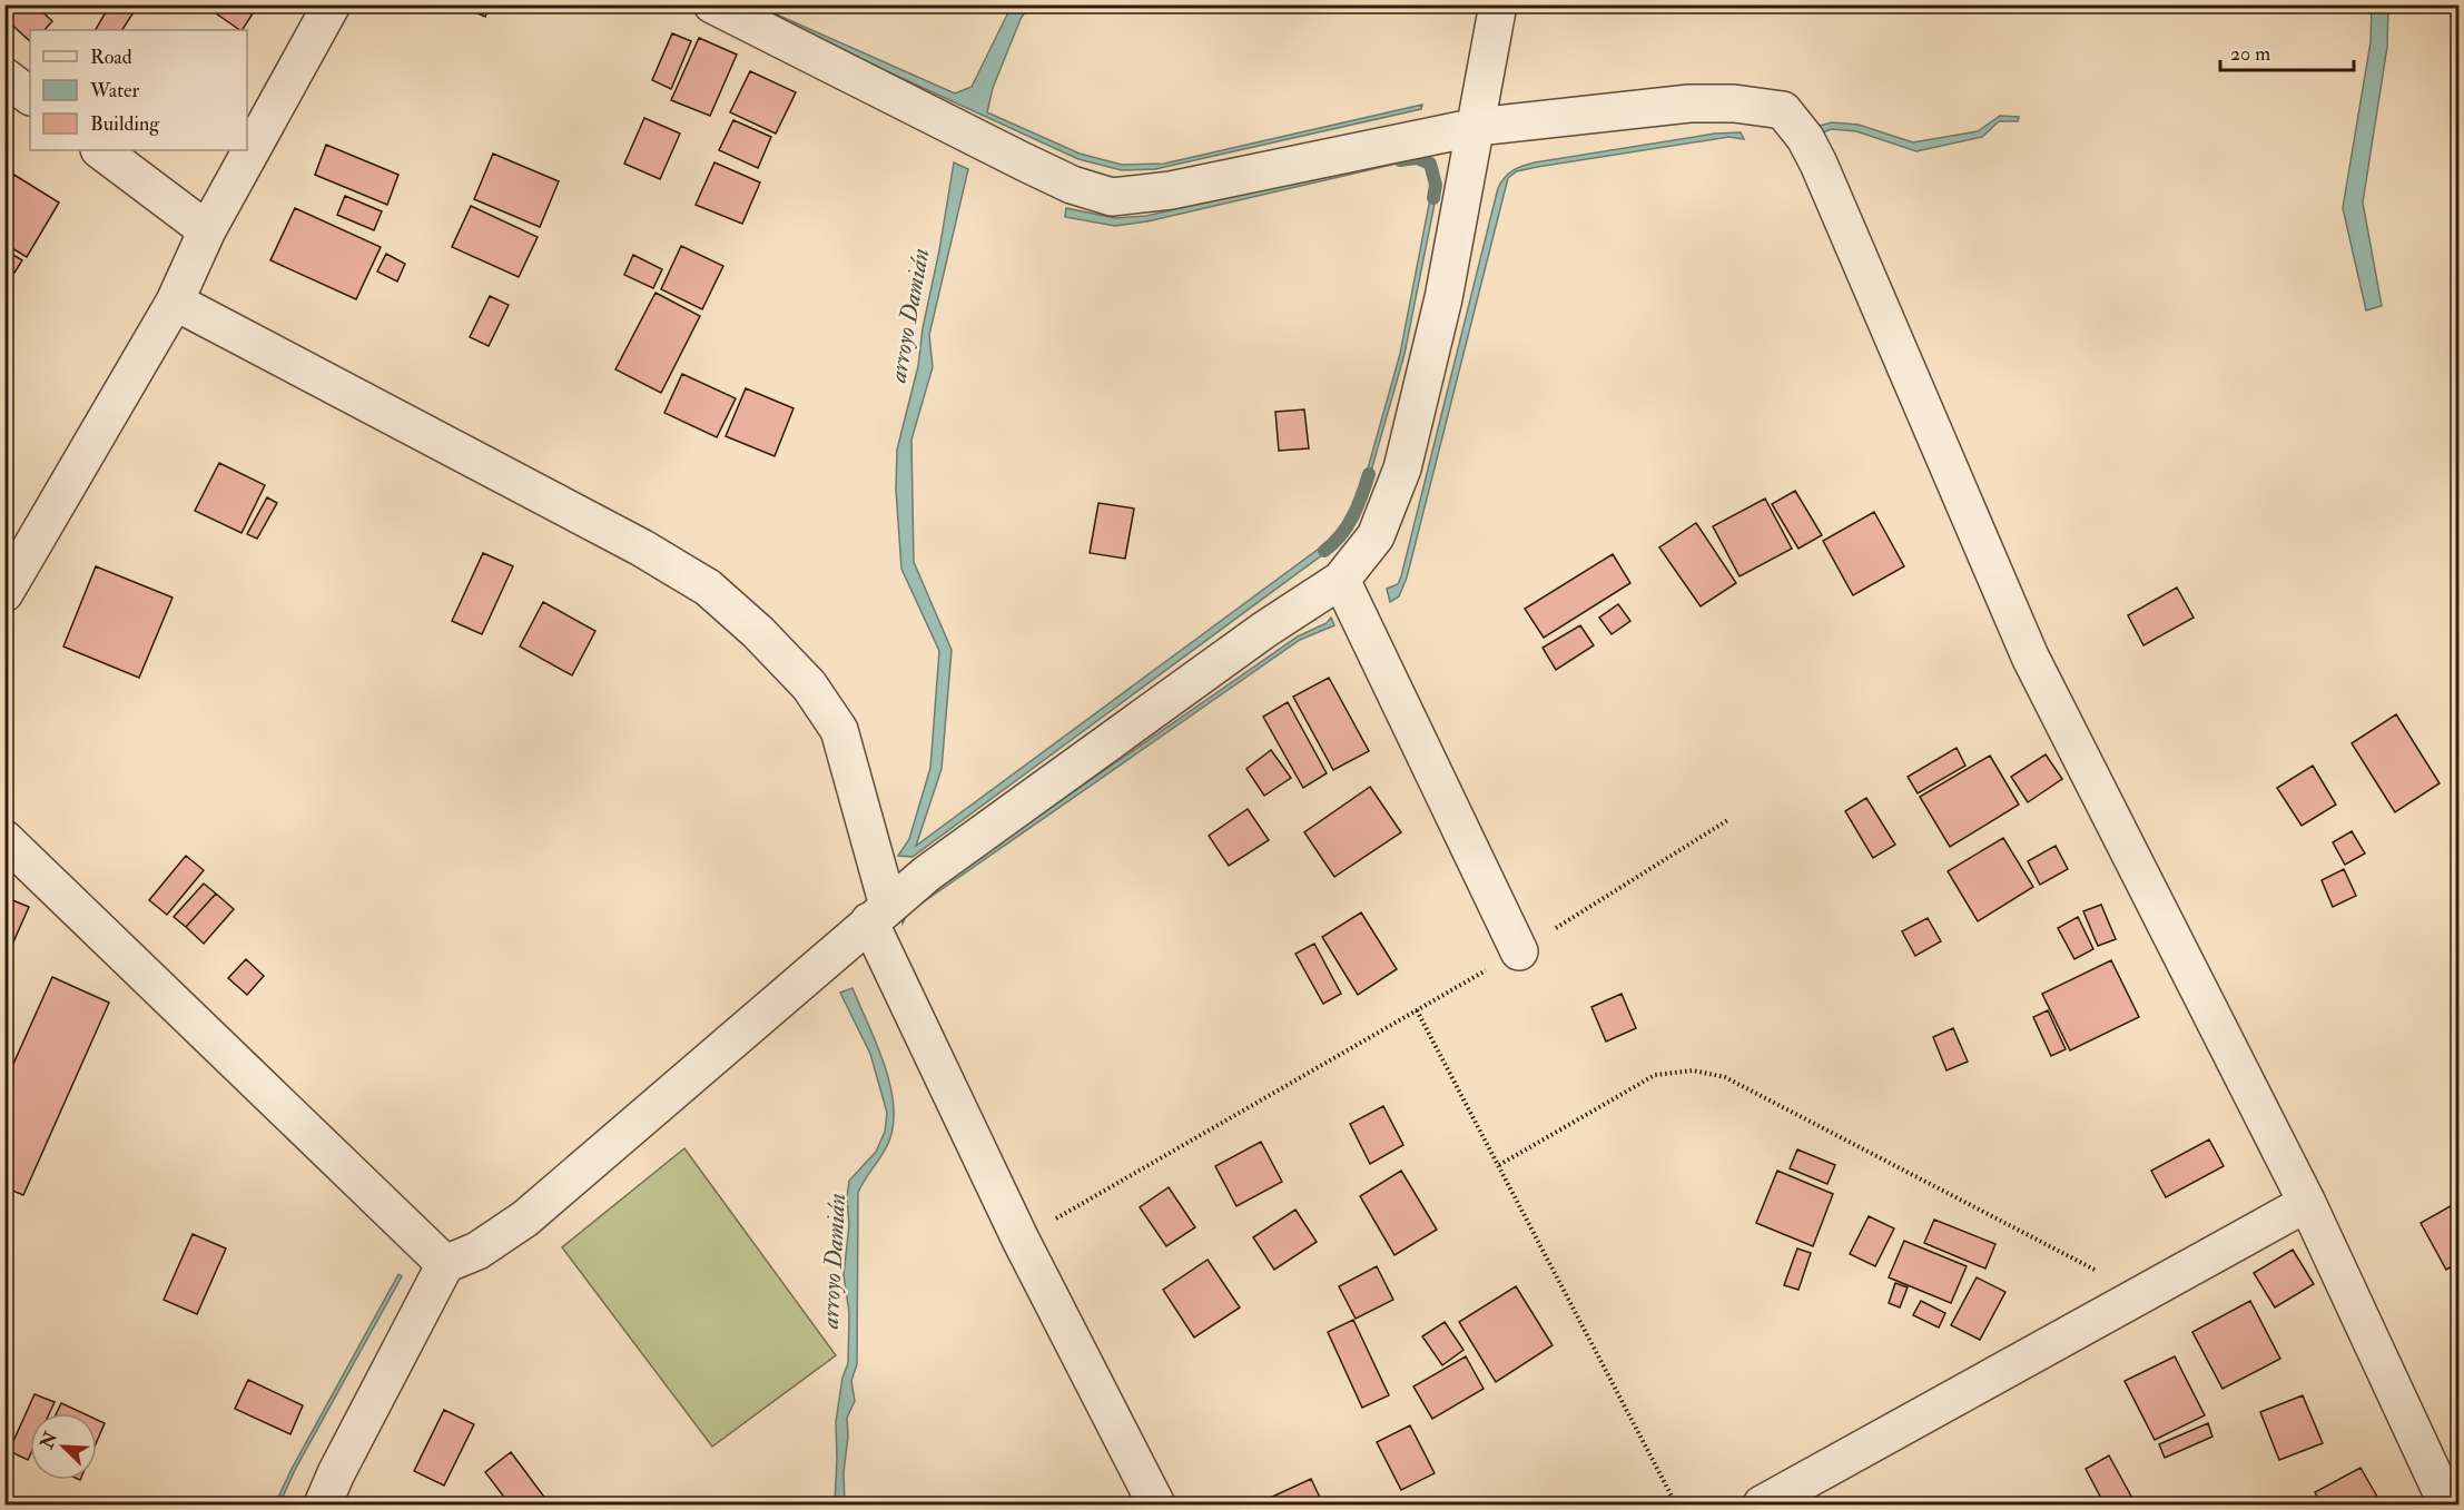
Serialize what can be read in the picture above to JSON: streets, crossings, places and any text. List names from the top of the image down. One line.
{"water":["arroyo Damián"],"legend":["Road","Water","Building"],"scale_bar":"20 m","north":"top left"}
